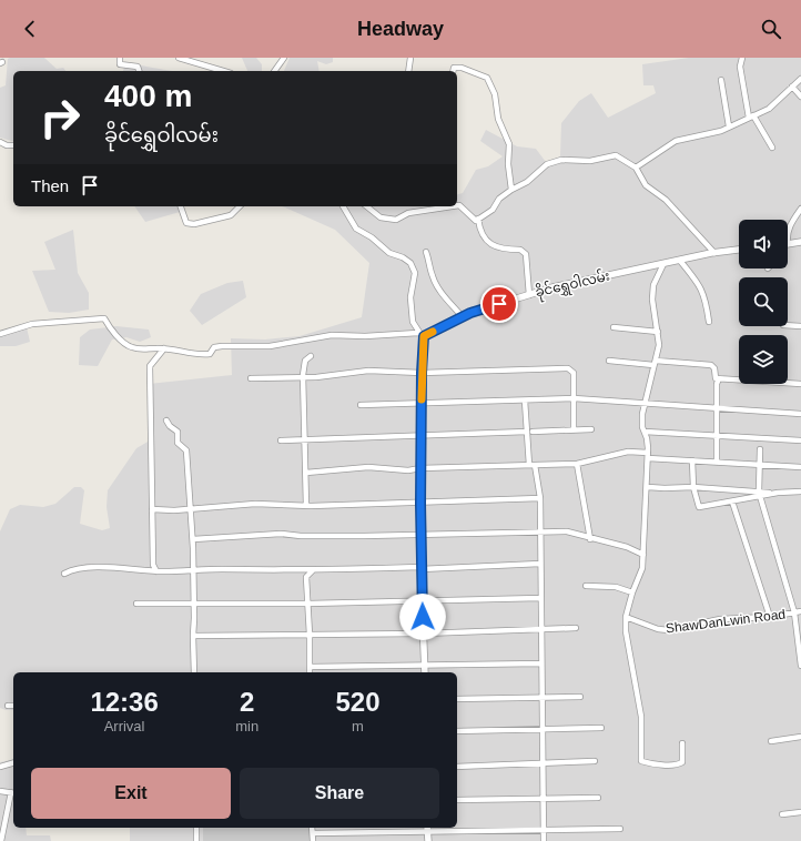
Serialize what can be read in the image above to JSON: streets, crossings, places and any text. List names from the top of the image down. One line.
{"streets":{"street":["ခိုင်ရွှေဝါလမ်း","ShawDanLwin Road"]},"page":{"header":"Headway","turn":["400 m","ခိုင်ရွှေဝါလမ်း"],"then":"Then","eta":["12:36","Arrival","2","min","520","m"],"buttons":["Exit","Share"]}}
